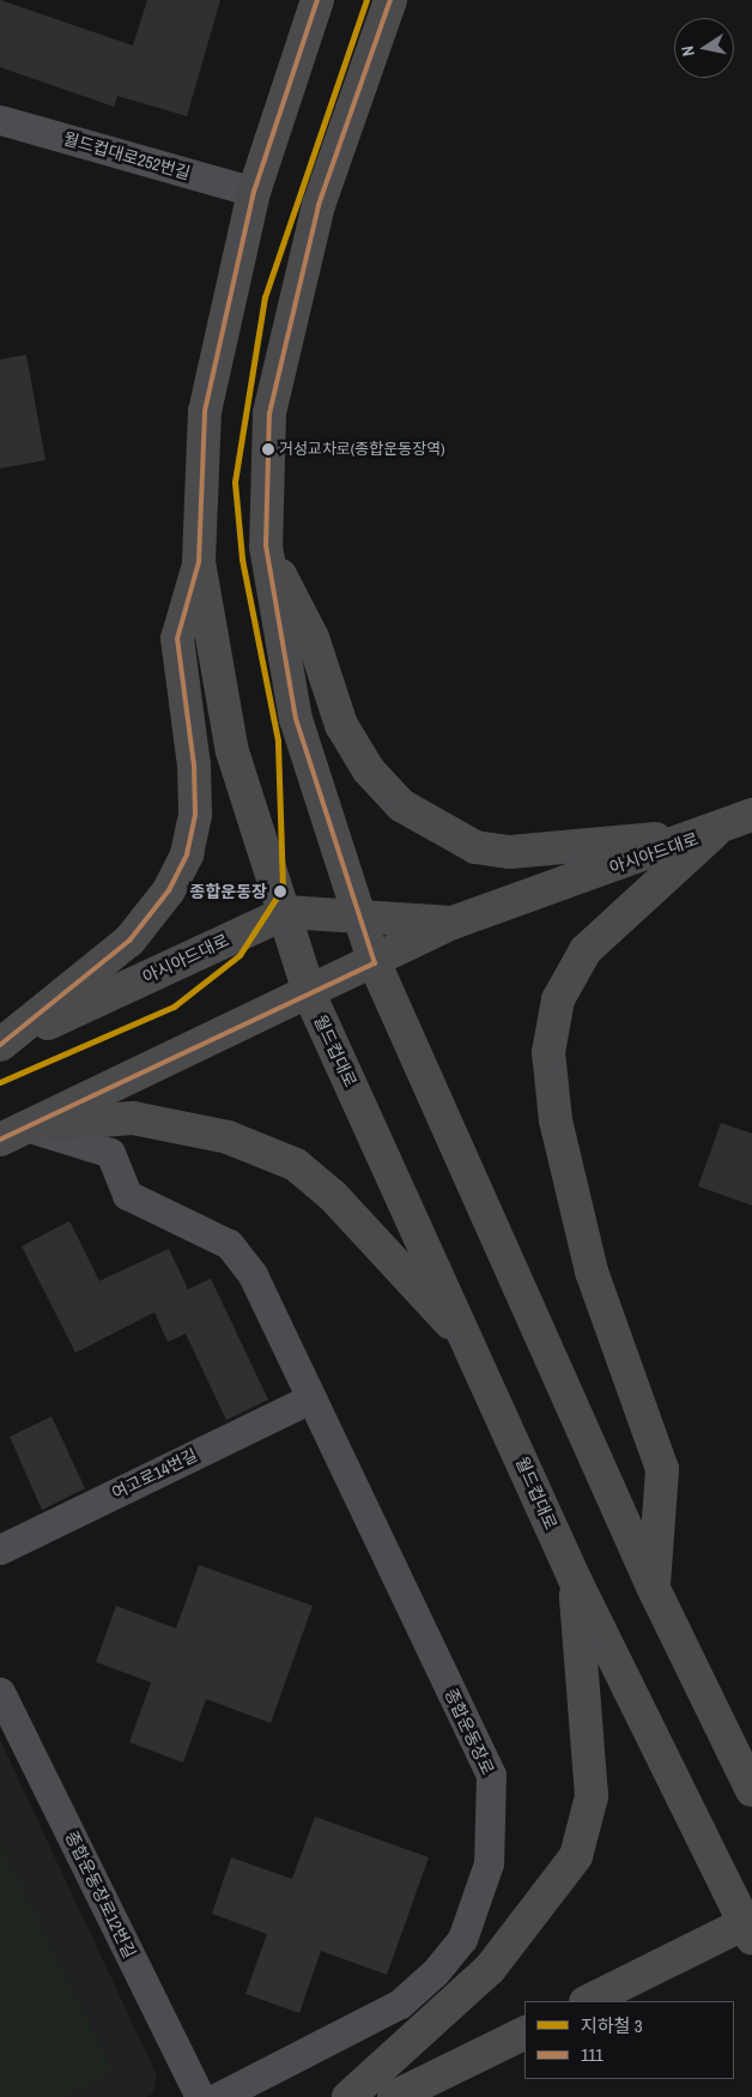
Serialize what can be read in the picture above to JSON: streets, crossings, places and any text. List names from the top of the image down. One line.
{"streets":{"main road":["아시아드대로","월드컵대로"],"street":["월드컵대로252번길","여고로14번길","종합운동장로","종합운동장로12번길"]},"crossings":[["월드컵대로252번길","월드컵대로"],["아시아드대로","월드컵대로"],["아시아드대로","종합운동장로"],["여고로14번길","종합운동장로"]],"places":["거성교차로(종합운동장역)","종합운동장"],"lines":["metro line 3","transit line 111"],"legend":["지하철 3","111"],"north":"left"}
